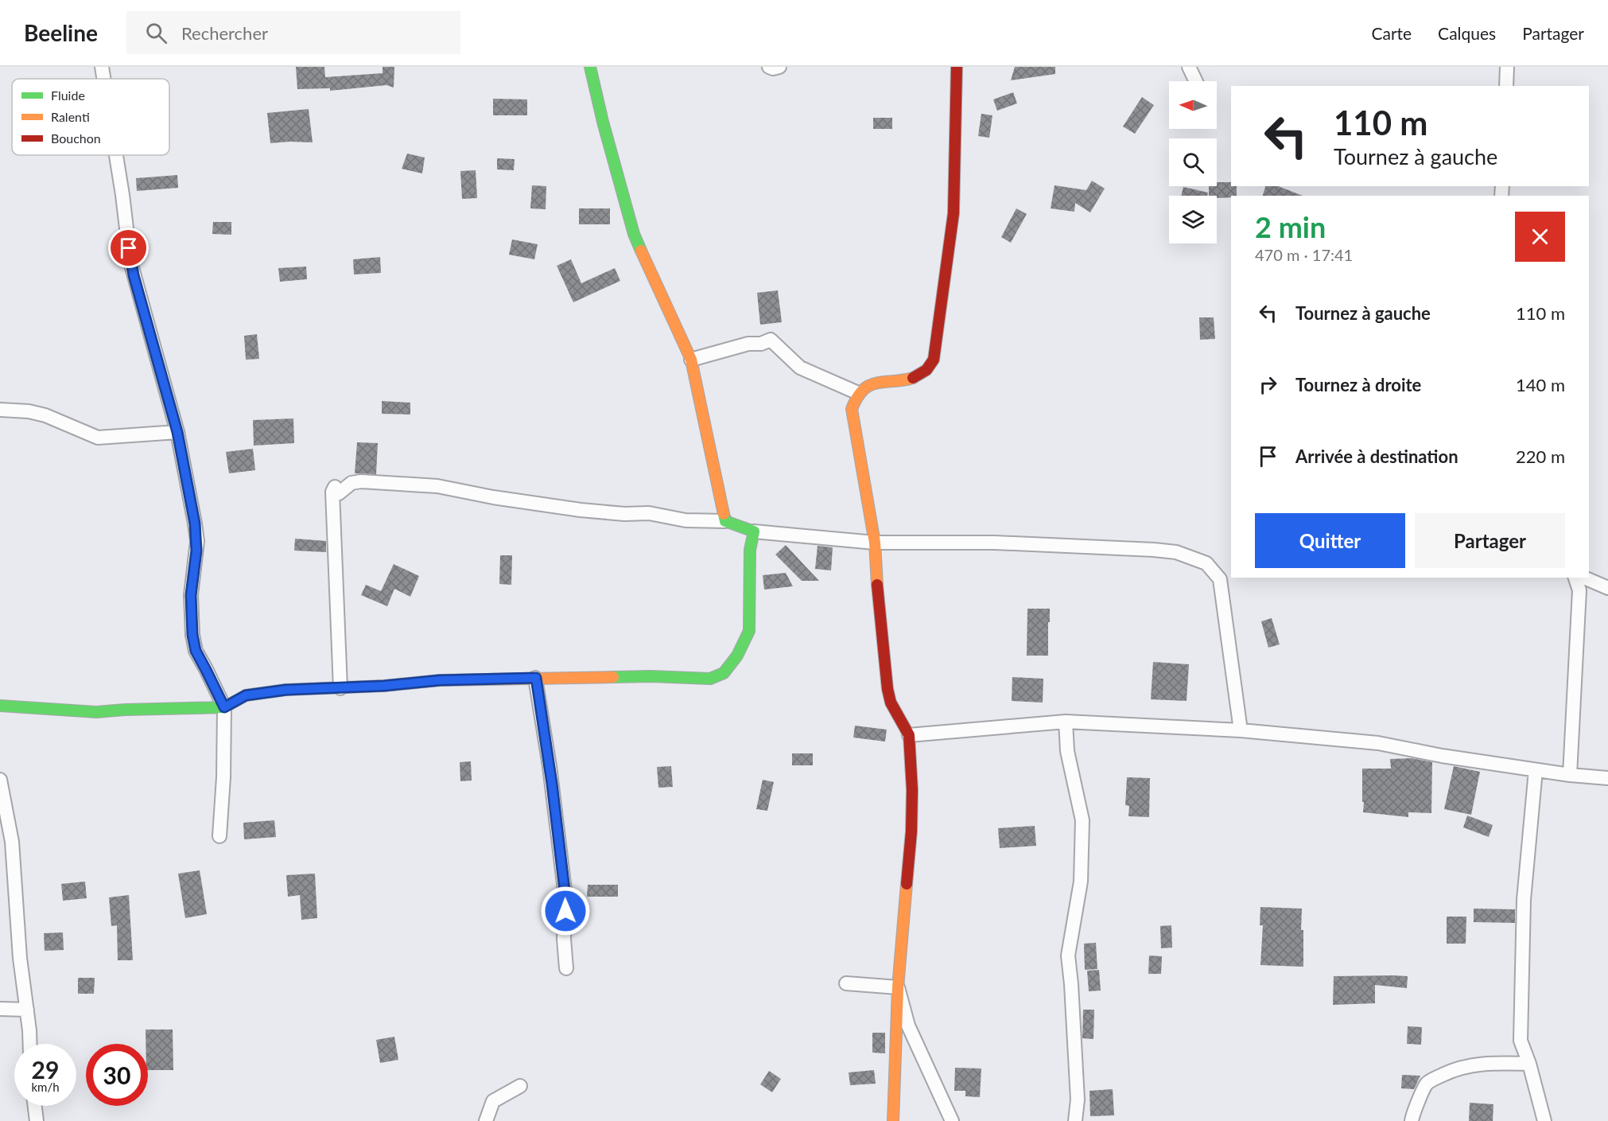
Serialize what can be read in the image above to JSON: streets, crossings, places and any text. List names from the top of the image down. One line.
{"legend":["Fluide","Ralenti","Bouchon"],"north":"left","page":{"header":"Beeline","search":"Rechercher","nav":["Carte","Calques","Partager"],"turn":["110 m","Tournez à gauche"],"heading":["2 min","470 m · 17:41"],"list":[{"name":"Tournez à gauche","value":"110 m"},{"name":"Tournez à droite","value":"140 m"},{"name":"Arrivée à destination","value":"220 m"}],"buttons":["Quitter","Partager"],"speed":"29 km/h","limit":"30"}}
